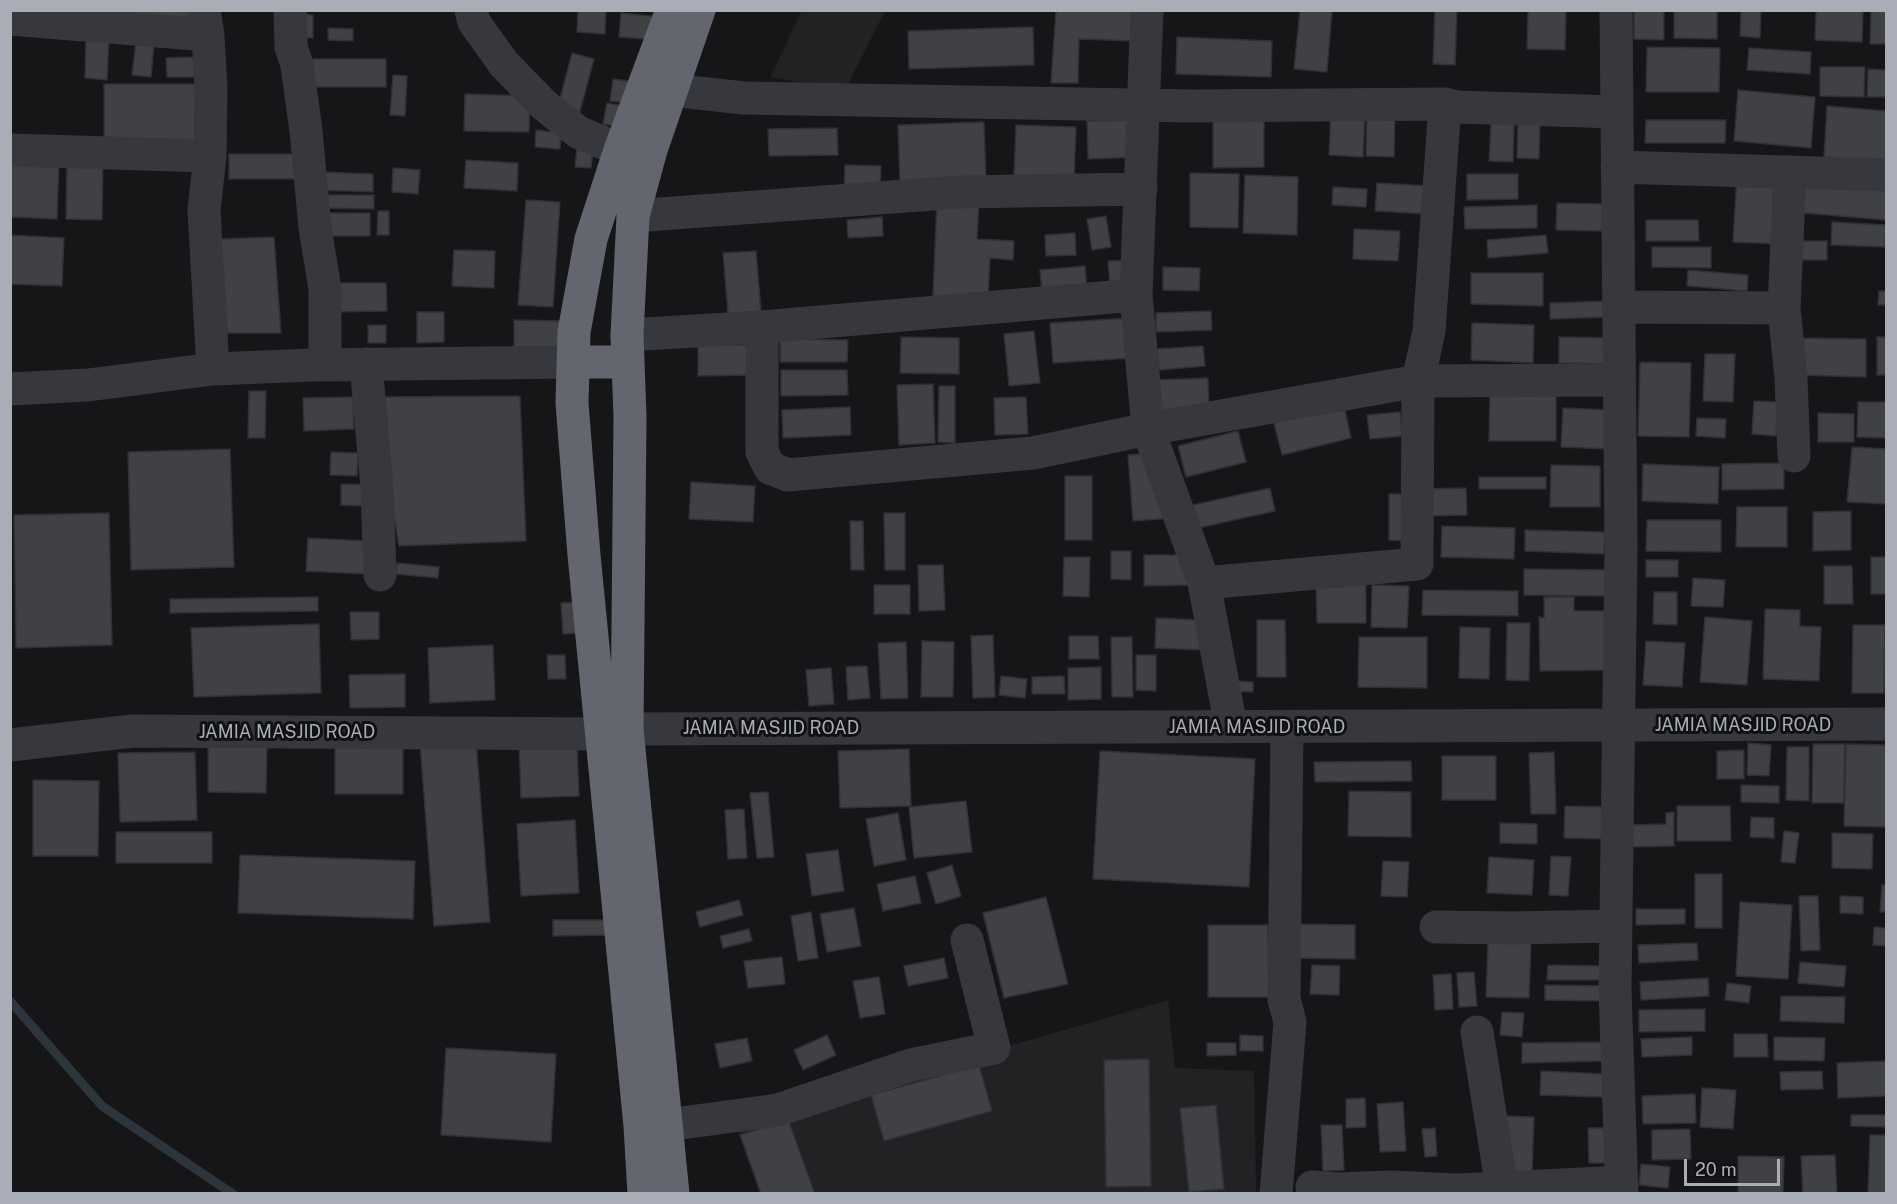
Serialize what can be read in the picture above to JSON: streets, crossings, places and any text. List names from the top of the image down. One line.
{"streets":{"street":["JAMIA MASJID ROAD"]},"scale_bar":"20 m"}
